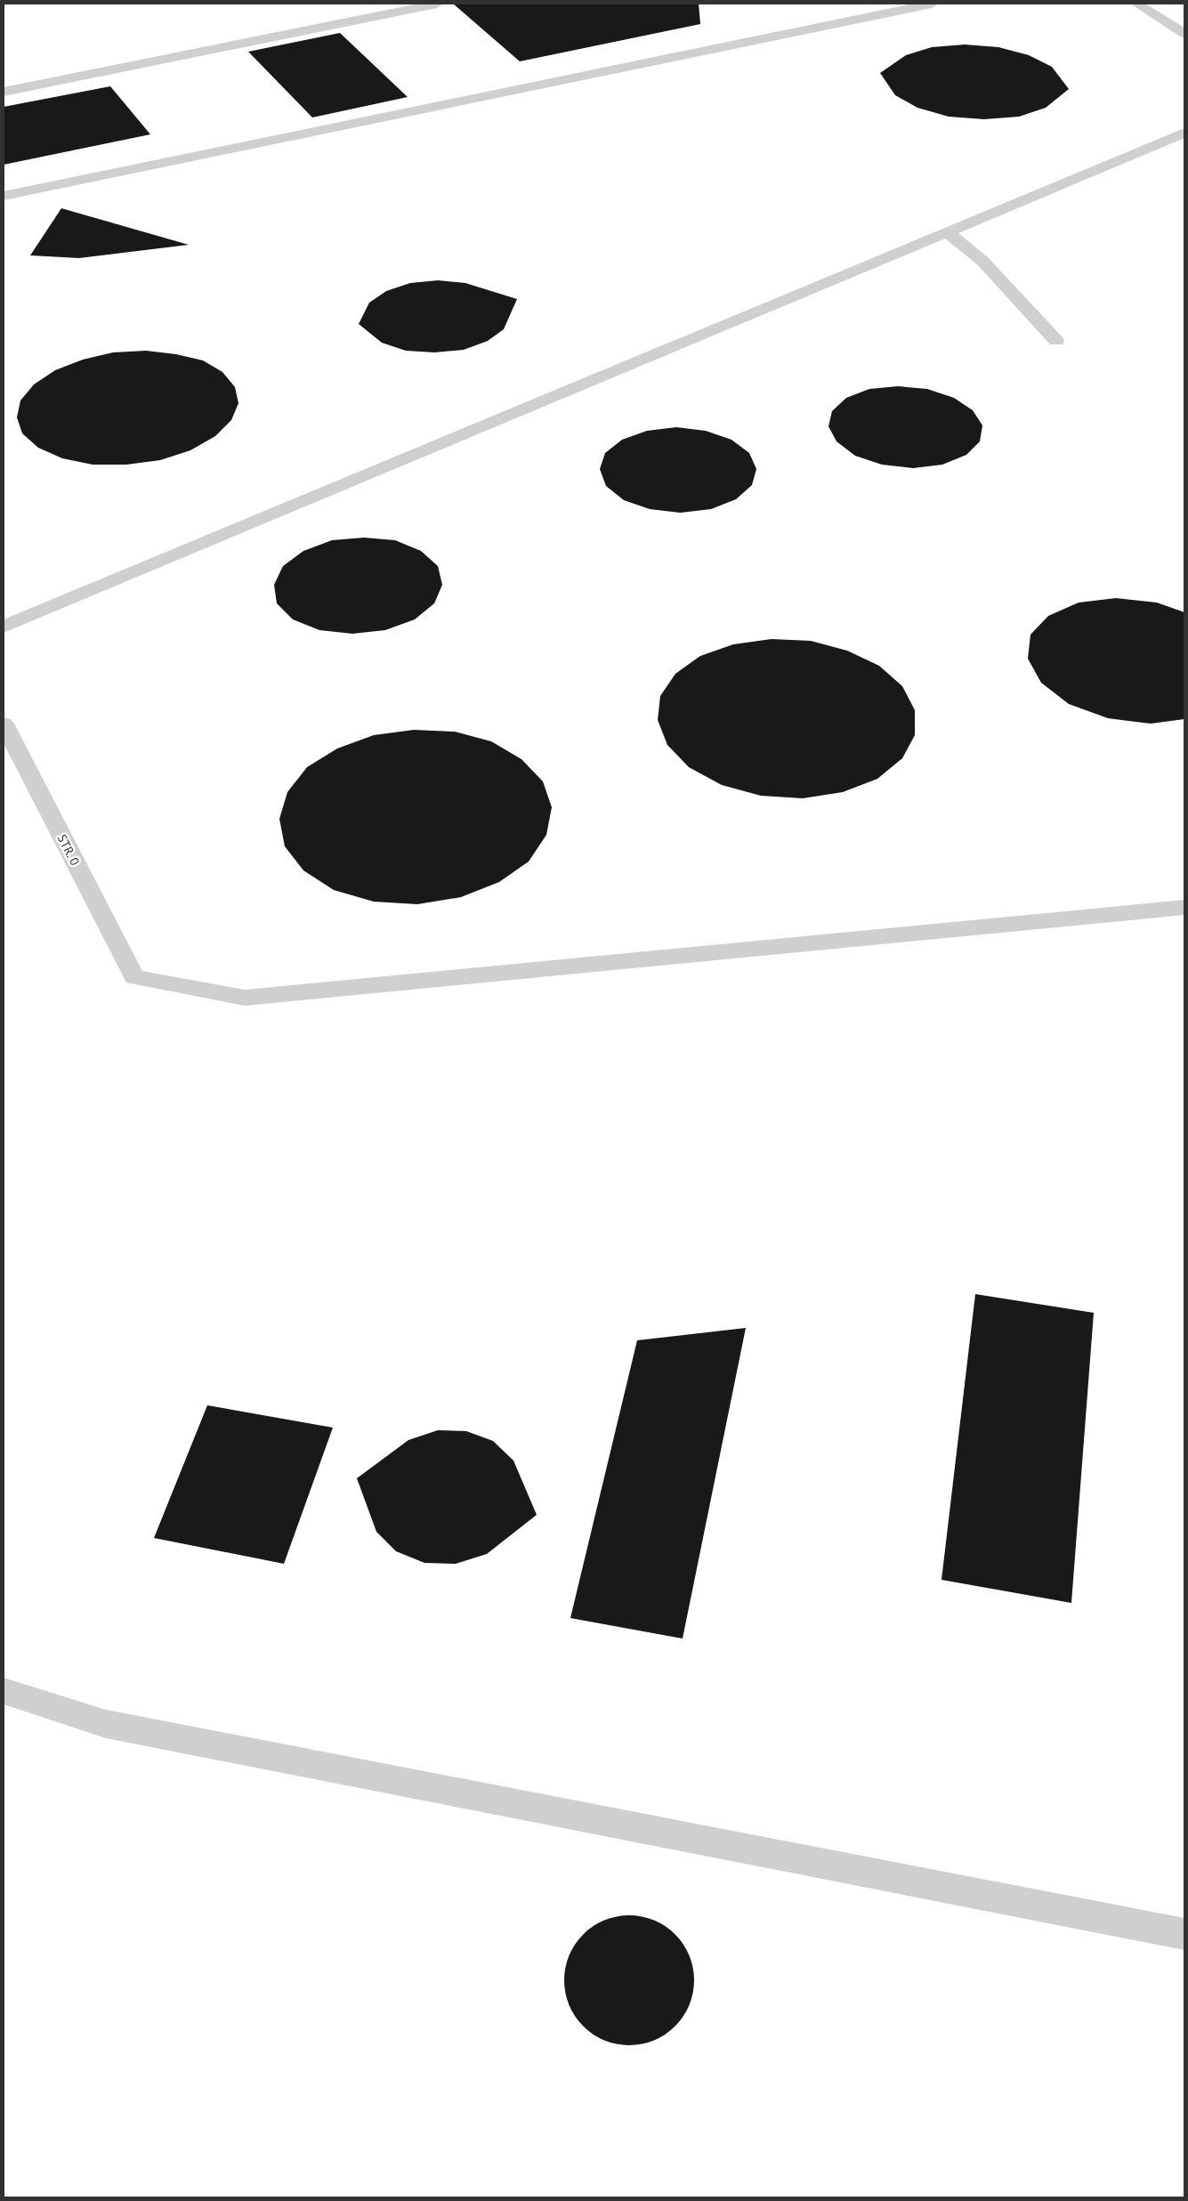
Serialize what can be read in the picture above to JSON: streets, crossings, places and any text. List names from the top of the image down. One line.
{"streets":{"lane":["STR. 0"]}}
